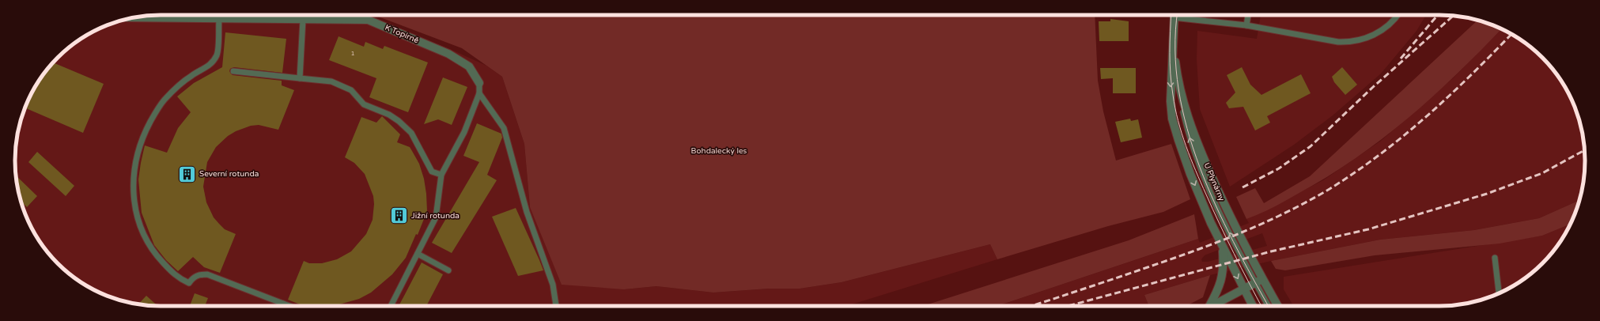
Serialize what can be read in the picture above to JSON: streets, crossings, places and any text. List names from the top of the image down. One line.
{"streets":{"street":["K Topírně","U Plynárny"]},"parks":["Bohdalecký les"],"places":{"building":["Severní rotunda","Jižní rotunda"]},"house_numbers":["1"]}
